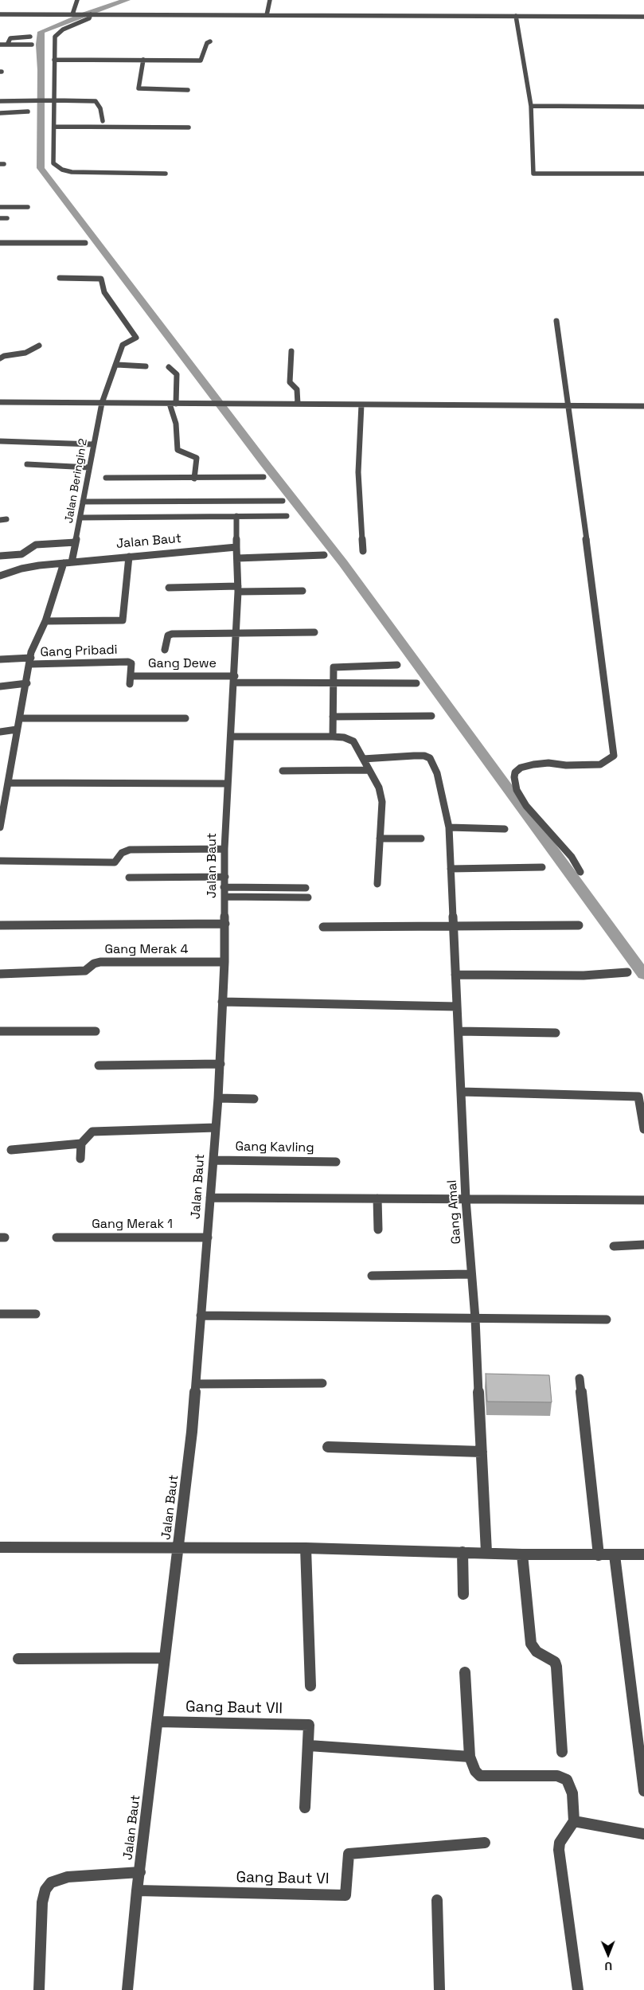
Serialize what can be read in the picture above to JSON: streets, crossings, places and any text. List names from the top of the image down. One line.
{"streets":{"street":["Jalan Beringin 2","Jalan Baut","Gang Pribadi","Gang Dewe","Gang Merak 4","Gang Kavling","Gang Amal","Gang Merak 1","Gang Baut VII","Gang Baut VI"]},"crossings":[["Jalan Beringin 2","Jalan Baut"],["Jalan Beringin 2","Gang Pribadi"],["Jalan Baut","Gang Dewe"],["Jalan Baut","Gang Merak 4"],["Jalan Baut","Gang Kavling"],["Jalan Baut","Gang Merak 1"],["Jalan Baut","Gang Baut VII"],["Jalan Baut","Gang Baut VI"],["Gang Pribadi","Gang Dewe"]],"north":"bottom"}
